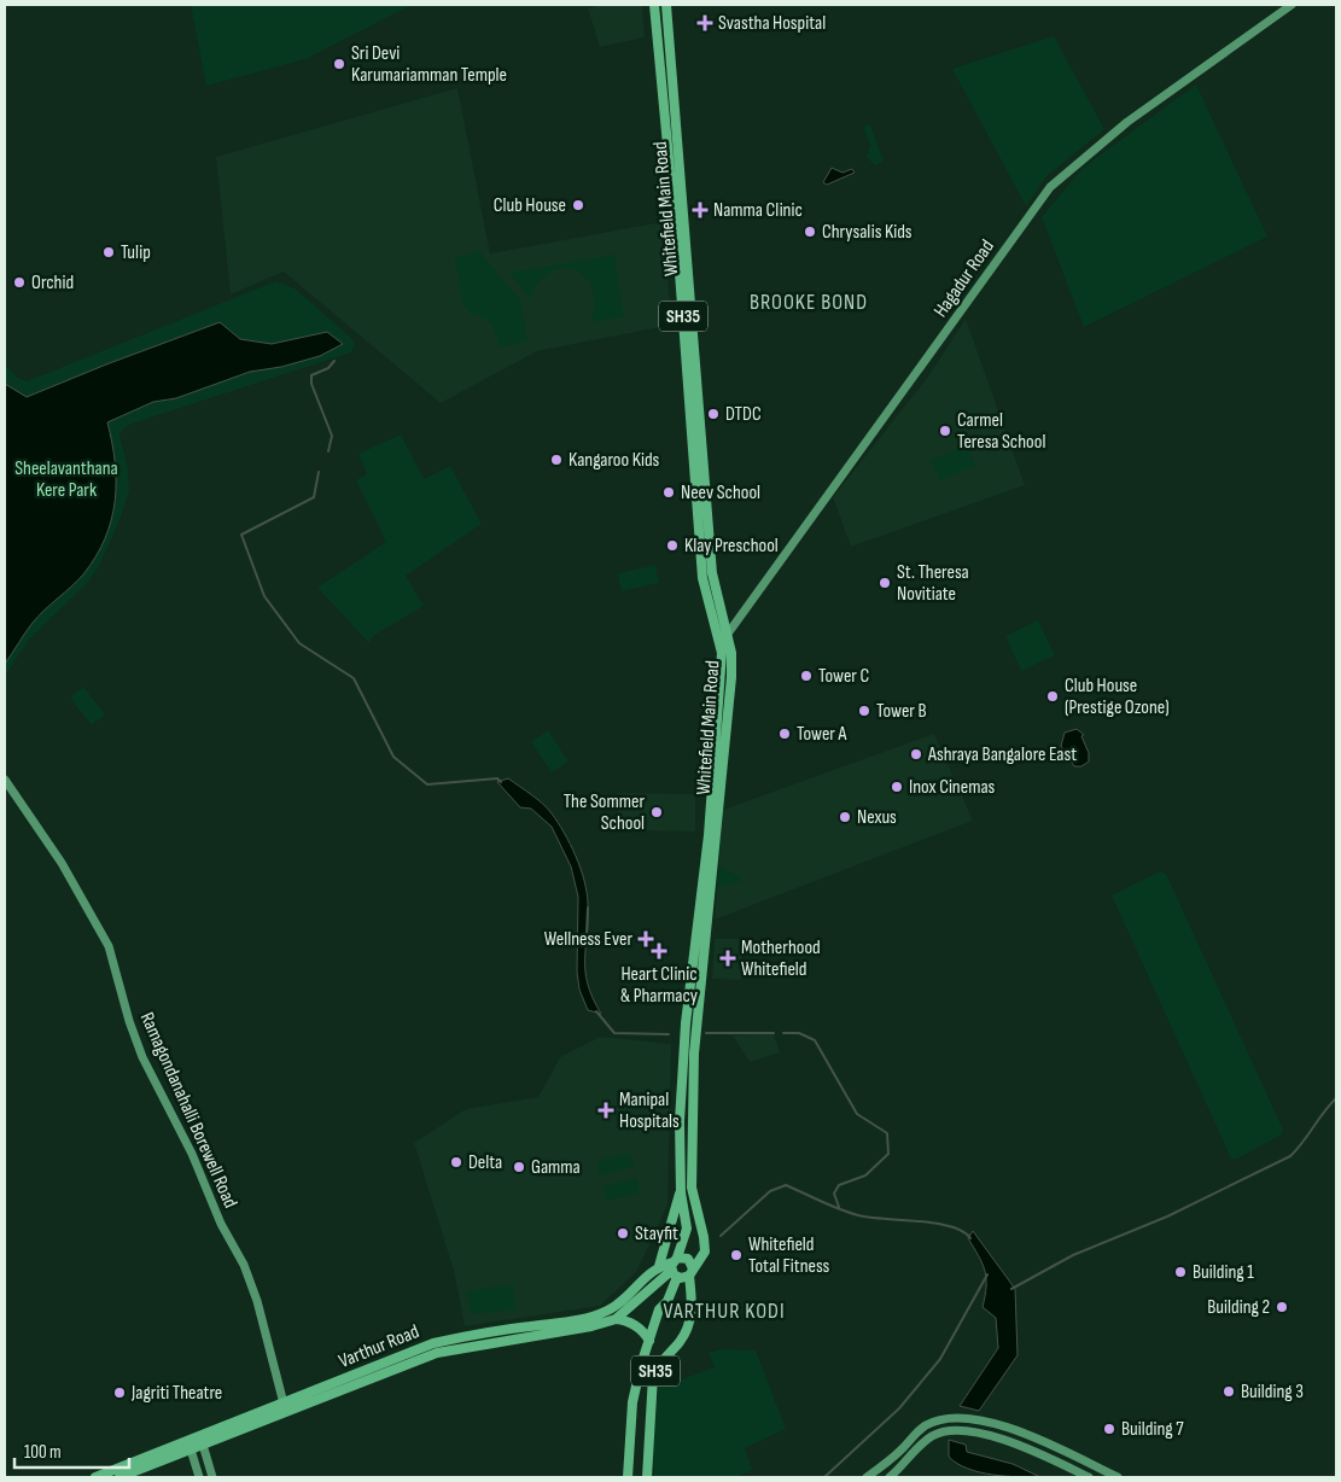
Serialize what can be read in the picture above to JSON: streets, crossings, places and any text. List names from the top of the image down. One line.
{"streets":{"main road":["Whitefield Main Road","SH35","Varthur Road"],"street":["Hagadur Road","Ramagondanahalli Borewell Road"]},"crossings":[["Whitefield Main Road","Hagadur Road"],["Whitefield Main Road","SH35"],["Whitefield Main Road","Varthur Road"],["SH35","Varthur Road"],["Ramagondanahalli Borewell Road","Varthur Road"]],"districts":["BROOKE BOND","VARTHUR KODI"],"parks":["Sheelavanthana Kere Park"],"places":{"health":["Svastha Hospital","Namma Clinic","Wellness Ever","Heart Clinic & Pharmacy","Motherhood Whitefield","Manipal Hospitals"],"other":["Sri Devi Karumariamman Temple","Club House","Chrysalis Kids","Tulip","Orchid","DTDC","Carmel Teresa School","Kangaroo Kids","Neev School","Klay Preschool","St. Theresa Novitiate","Tower C","Club House (Prestige Ozone)","Tower B","Tower A","Ashraya Bangalore East","Inox Cinemas","The Sommer School","Nexus","Delta","Gamma","Stayfit","Whitefield Total Fitness","Building 1","Building 2","Building 3","Jagriti Theatre","Building 7"]},"scale_bar":"100 m"}
